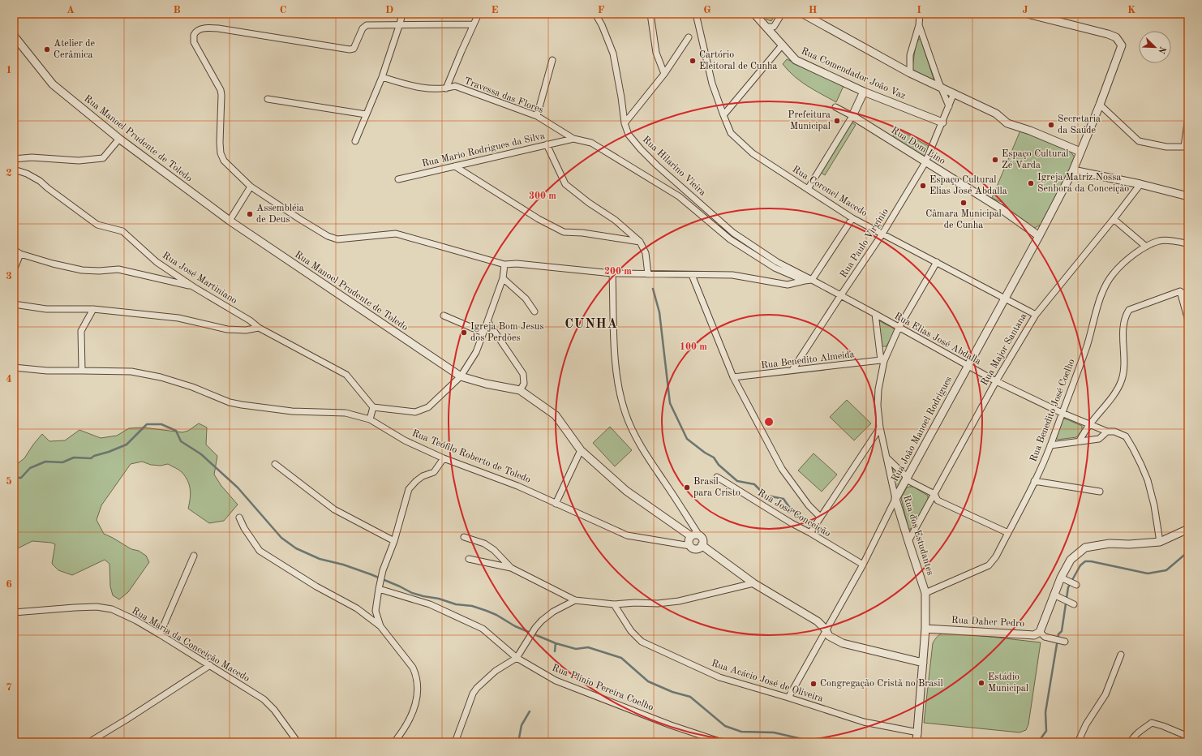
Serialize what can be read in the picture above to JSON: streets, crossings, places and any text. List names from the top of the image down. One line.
{"streets":{"street":["Rua Comendador João Vaz","Travessa das Flores","Rua Manoel Prudente de Toledo","Rua Dom Lino","Rua Mario Rodrigues da Silva","Rua Hilarino Vieira","Rua Coronel Macedo","Rua Paulo Virgínio","Rua José Martiniano","Rua Elias José Abdalla","Rua Major Santana","Rua Benedito Almeida","Rua Benedito José Coelho","Rua João Manoel Rodrigues","Rua Teófilo Roberto de Toledo","Rua José Conceição","Rua dos Estudantes","Rua Daher Pedro","Rua Maria da Conceição Macedo","Rua Acácio José de Oliveira","Rua Plinio Pereira Coelho"]},"crossings":[["Rua Comendador João Vaz","Rua Paulo Virgínio"],["Travessa das Flores","Rua Mario Rodrigues da Silva"],["Travessa das Flores","Rua Hilarino Vieira"],["Rua Manoel Prudente de Toledo","Rua Teófilo Roberto de Toledo"],["Rua Dom Lino","Rua Paulo Virgínio"],["Rua Dom Lino","Rua João Manoel Rodrigues"],["Rua Hilarino Vieira","Rua Paulo Virgínio"],["Rua Hilarino Vieira","Rua Elias José Abdalla"],["Rua Coronel Macedo","Rua Paulo Virgínio"],["Rua Coronel Macedo","Rua Major Santana"],["Rua Coronel Macedo","Rua João Manoel Rodrigues"],["Rua Coronel Macedo","Rua dos Estudantes"],["Rua Paulo Virgínio","Rua Elias José Abdalla"],["Rua Paulo Virgínio","Rua Benedito Almeida"],["Rua Elias José Abdalla","Rua Major Santana"],["Rua Elias José Abdalla","Rua Benedito José Coelho"],["Rua Elias José Abdalla","Rua João Manoel Rodrigues"],["Rua Elias José Abdalla","Rua dos Estudantes"],["Rua Major Santana","Rua dos Estudantes"],["Rua Benedito Almeida","Rua dos Estudantes"],["Rua Benedito José Coelho","Rua dos Estudantes"],["Rua João Manoel Rodrigues","Rua José Conceição"],["Rua João Manoel Rodrigues","Rua dos Estudantes"],["Rua João Manoel Rodrigues","Rua Acácio José de Oliveira"],["Rua dos Estudantes","Rua Daher Pedro"],["Rua dos Estudantes","Rua Acácio José de Oliveira"]],"districts":["CUNHA"],"places":["Atelier de Cerâmica","Cartório Eleitoral de Cunha","Prefeitura Municipal","Secretaria da Saúde","Espaço Cultural Zé Varda","Igreja Matriz Nossa Senhora da Conceição","Espaço Cultural Elias José Abdalla","Câmara Municipal de Cunha","Assembléia de Deus","Igreja Bom Jesus dos Perdões","Brasil para Cristo","Estádio Municipal","Congregação Cristã no Brasil"],"north":"bottom right","grid":{"columns":["A","B","C","D","E","F","G","H","I","J","K"],"rows":["1","2","3","4","5","6","7"]},"rings":["300 m","200 m","100 m"]}
